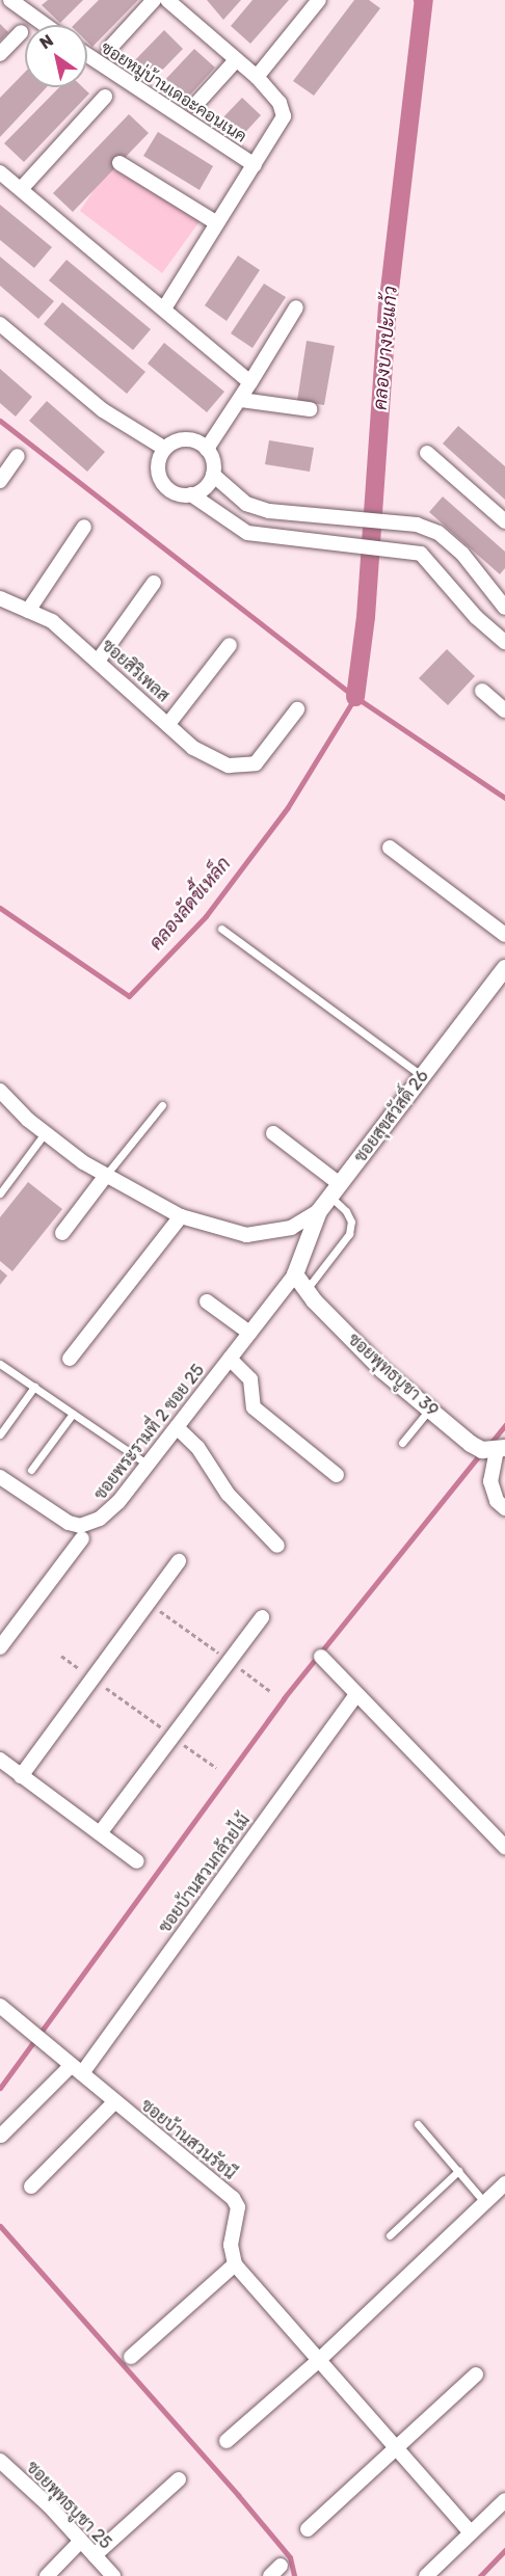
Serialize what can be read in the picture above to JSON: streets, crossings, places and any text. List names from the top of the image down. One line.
{"streets":{"street":["ซอยหมู่บ้านเดอะคอนเนค","ซอยสิริเพลส","ซอยสุขสวัสดิ์ 26","ซอยพุทธบูชา 39","ซอยพระรามที่ 2 ซอย 25","ซอยบ้านสวนกล้วยไม้","ซอยบ้านสวนรัชนี","ซอยพุทธบูชา 25"]},"crossings":[["ซอยสุขสวัสดิ์ 26","ซอยพุทธบูชา 39"],["ซอยสุขสวัสดิ์ 26","ซอยพระรามที่ 2 ซอย 25"],["ซอยพุทธบูชา 39","ซอยพระรามที่ 2 ซอย 25"],["ซอยบ้านสวนกล้วยไม้","ซอยบ้านสวนรัชนี"]],"water":["คลองบางปะแก้ว","คลองลัดขี้เหล็ก"],"north":"top left"}
